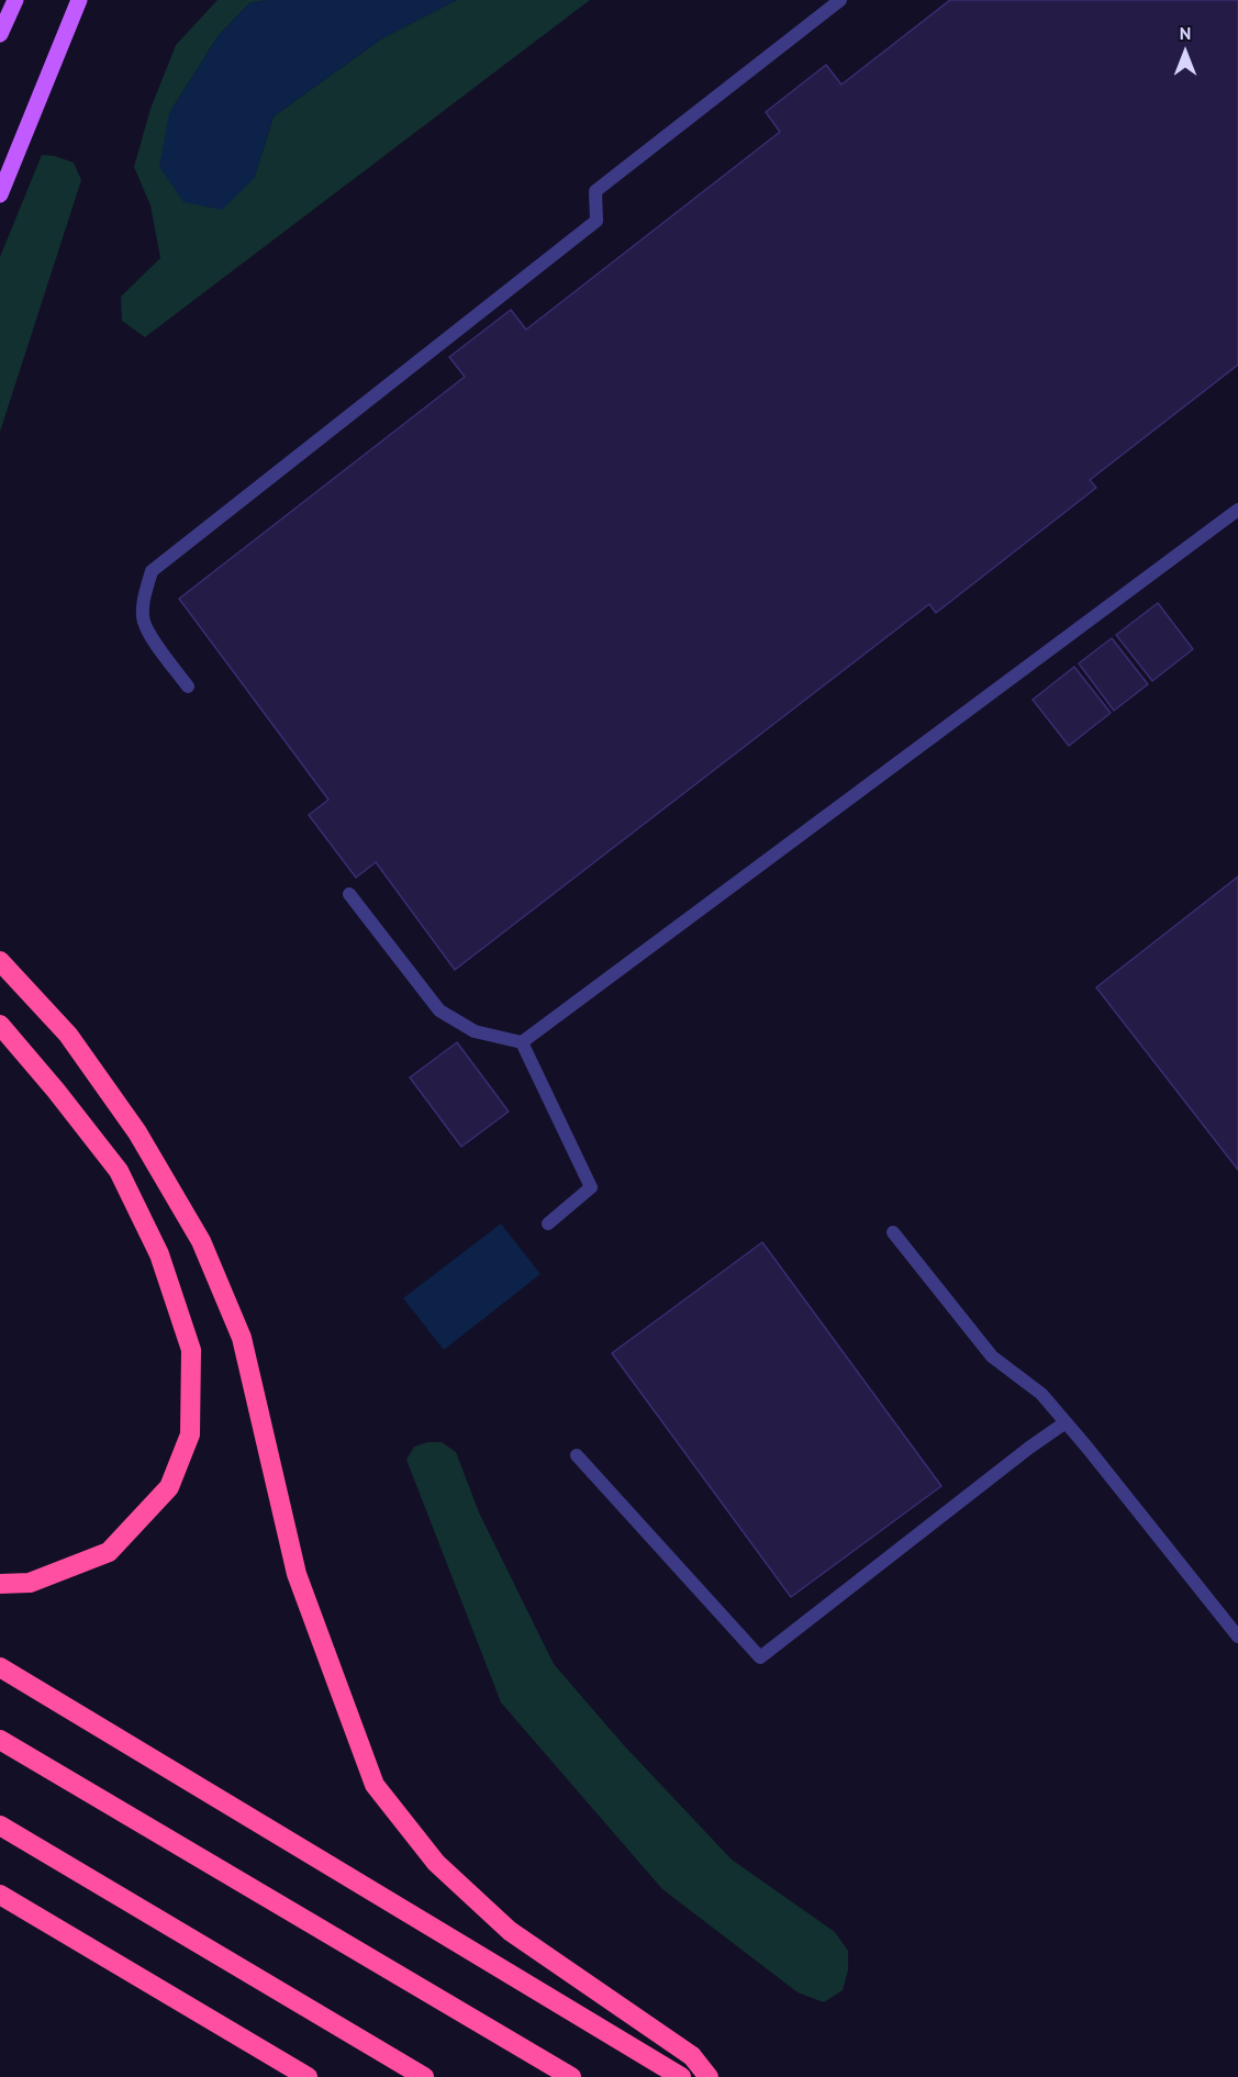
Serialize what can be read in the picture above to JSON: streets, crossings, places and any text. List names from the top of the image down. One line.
{"north":"top"}
